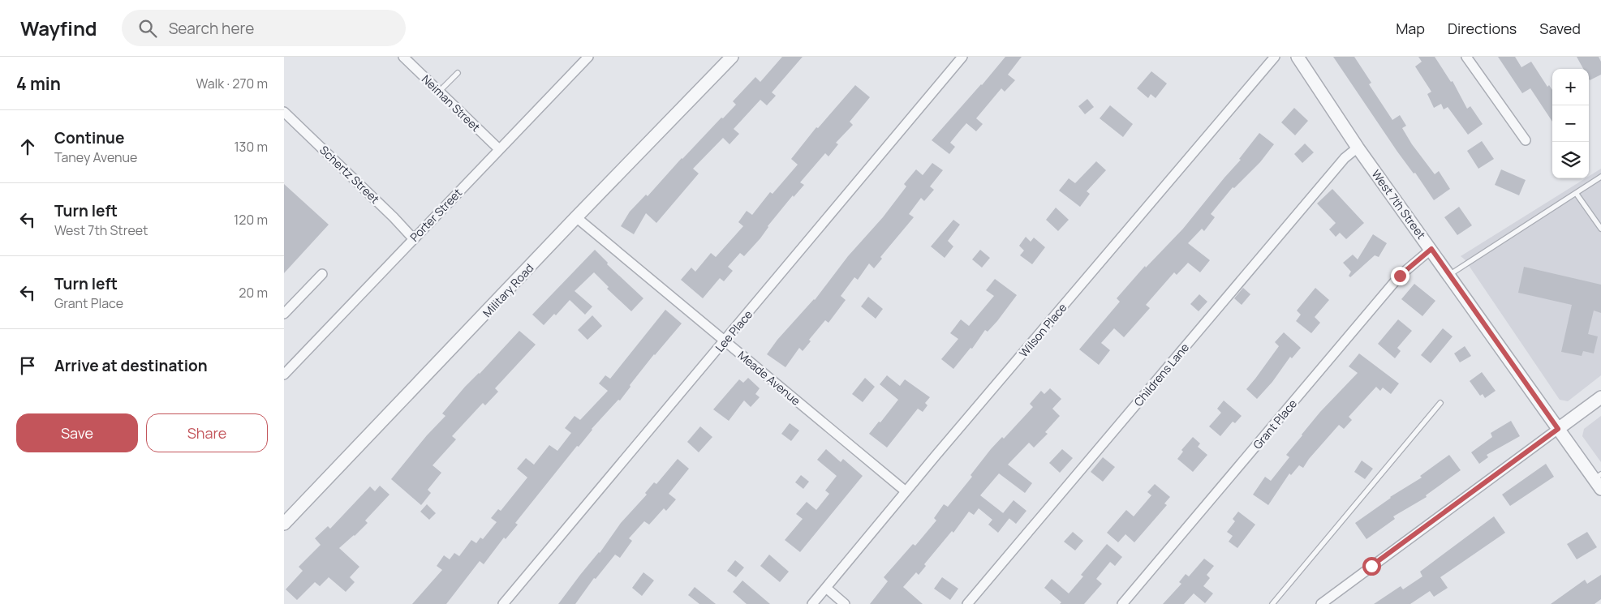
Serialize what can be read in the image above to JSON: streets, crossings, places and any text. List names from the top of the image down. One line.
{"streets":{"street":["Neiman Street","Schertz Street","West 7th Street","Porter Street","Military Road","Wilson Place","Lee Place","Childrens Lane","Meade Avenue","Grant Place"]},"crossings":[["Neiman Street","Porter Street"],["Schertz Street","Porter Street"],["West 7th Street","Childrens Lane"],["West 7th Street","Grant Place"],["Military Road","Meade Avenue"],["Wilson Place","Meade Avenue"],["Lee Place","Meade Avenue"]],"page":{"header":"Wayfind","search":"Search here","nav":["Map","Directions","Saved"],"heading":["4 min","Walk · 270 m"],"map_buttons":["+","−"],"list":[["Continue","Taney Avenue","130 m"],["Turn left","West 7th Street","120 m"],["Turn left","Grant Place","20 m"],"Arrive at destination"],"buttons":["Save","Share"]}}
